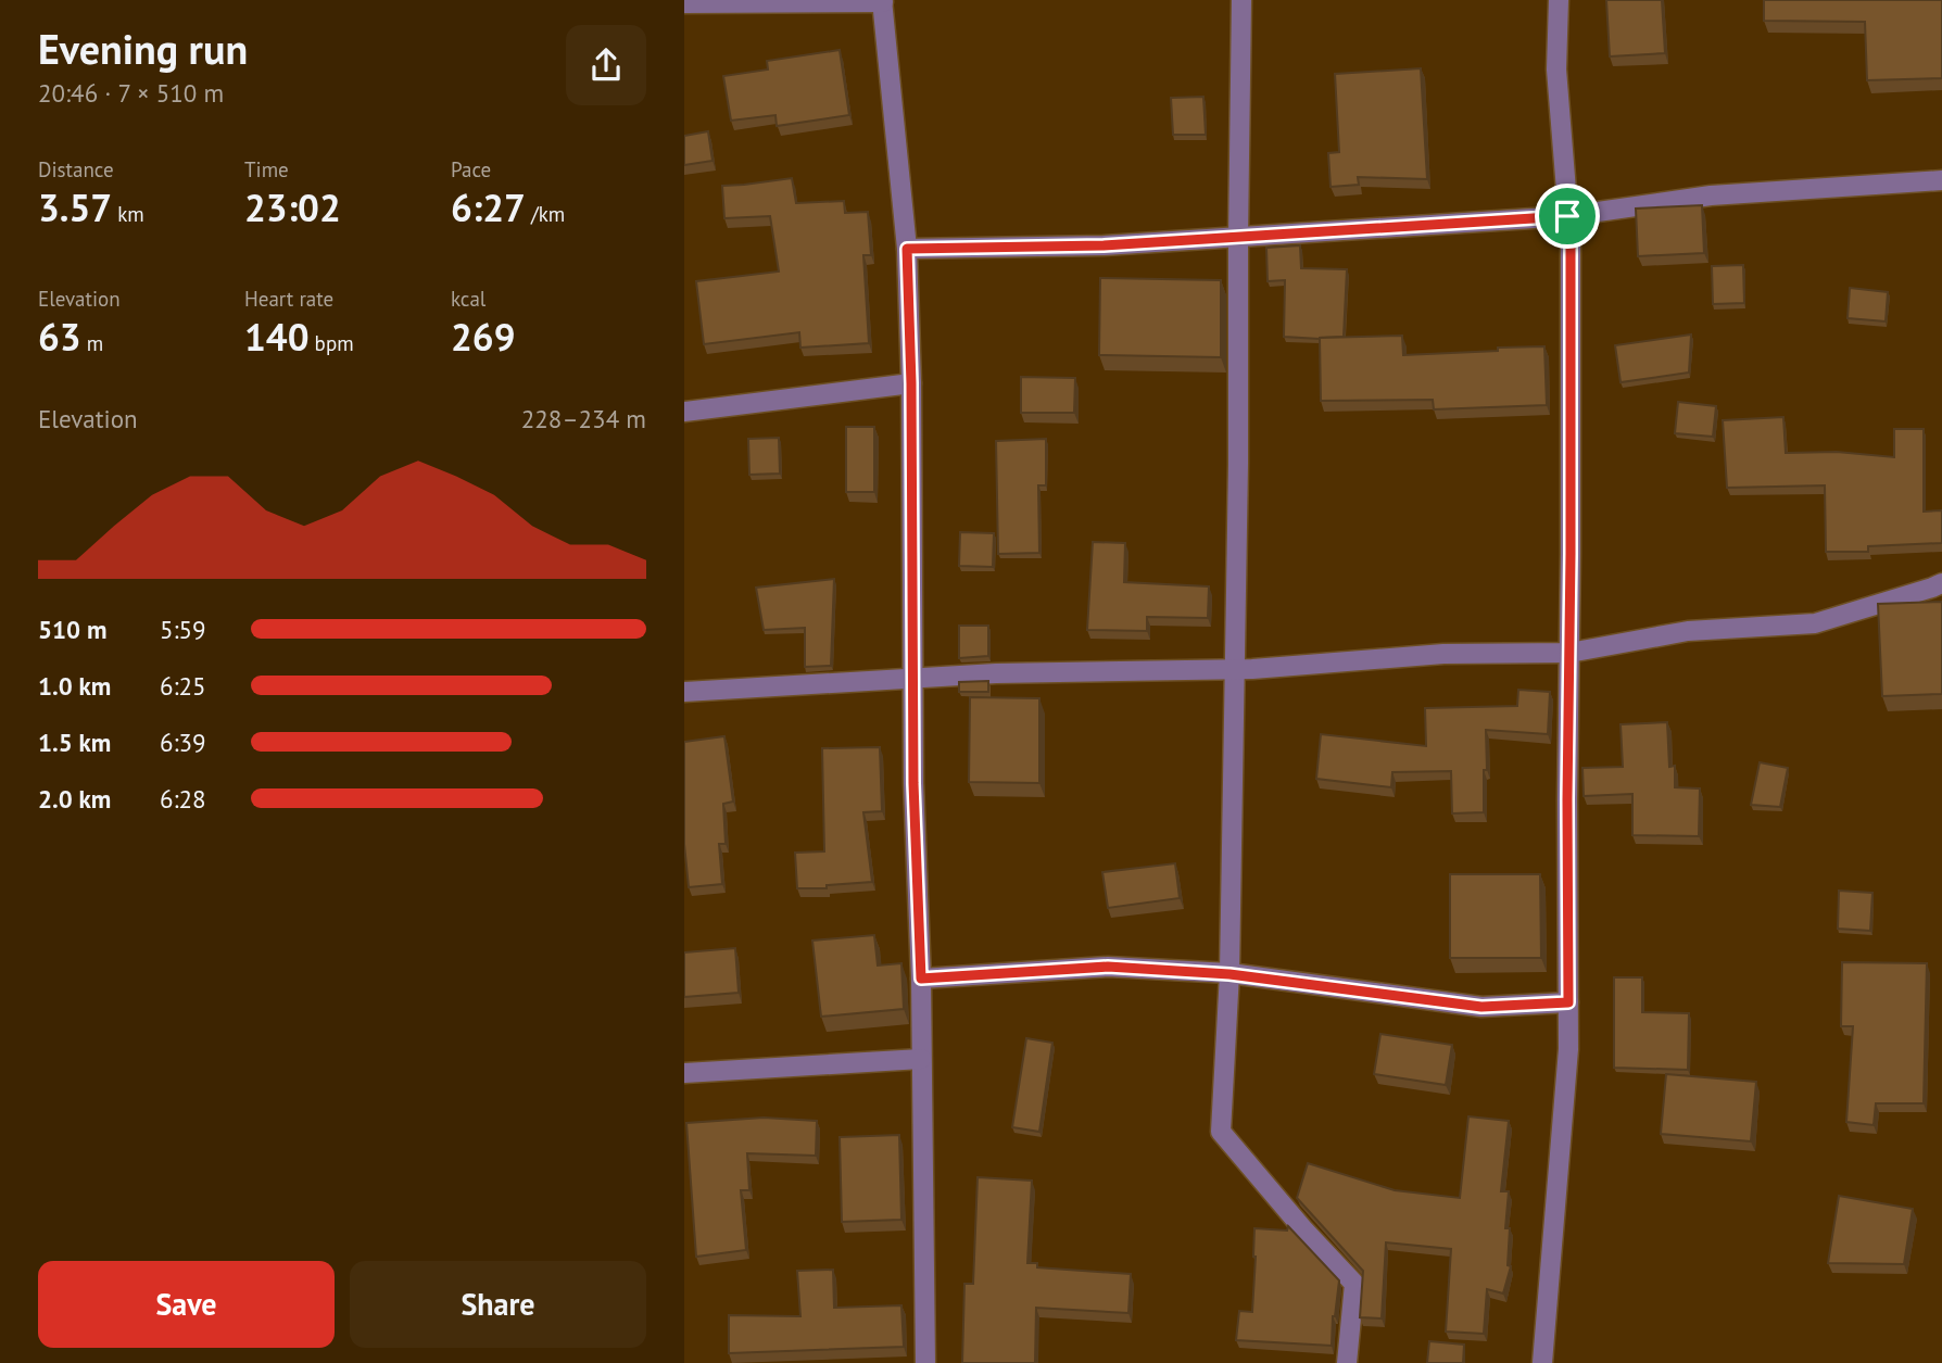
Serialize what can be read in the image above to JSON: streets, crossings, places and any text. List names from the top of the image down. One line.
{"page":{"heading":["Evening run","20:46 · 7 × 510 m"],"stats":[["Distance","3.57 km"],["Time","23:02"],["Pace","6:27 /km"],["Elevation","63 m"],["Heart rate","140 bpm"],["kcal","269"]],"chart":["Elevation","228–234 m"],"list":[{"name":"510 m","note":"5:59"},{"name":"1.0 km","note":"6:25"},{"name":"1.5 km","note":"6:39"},{"name":"2.0 km","note":"6:28"}],"buttons":["Save","Share"]}}
